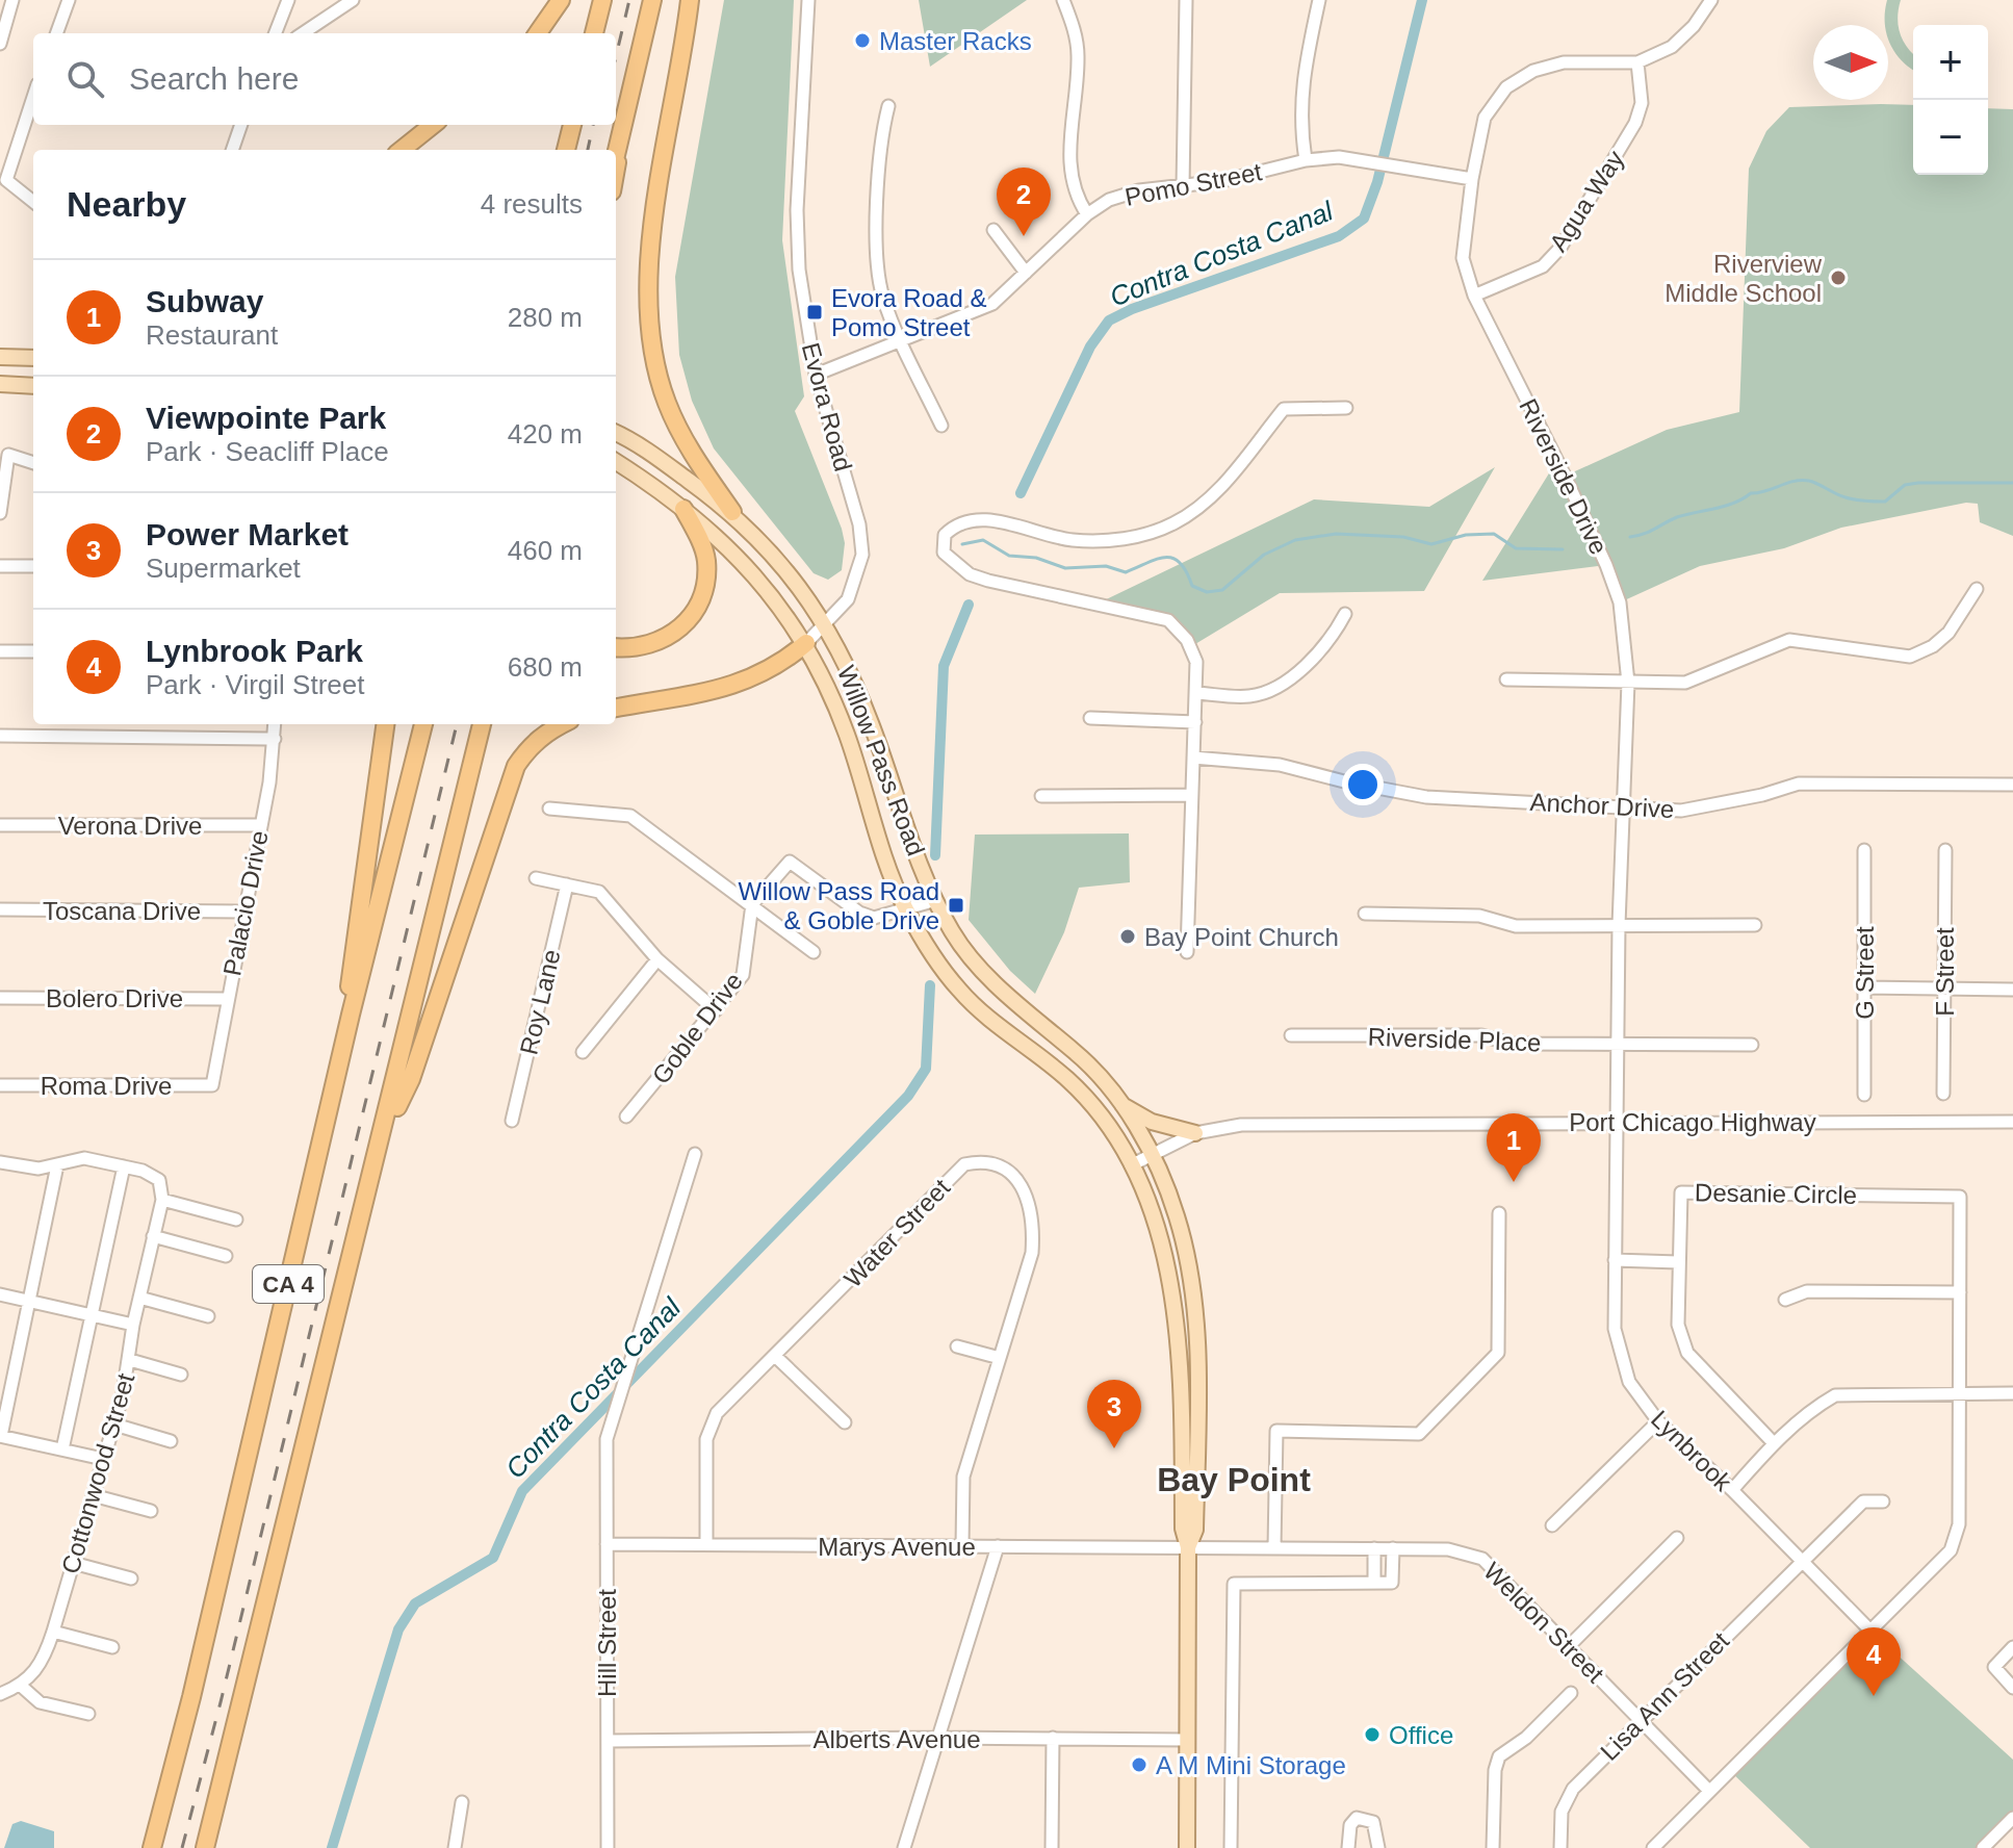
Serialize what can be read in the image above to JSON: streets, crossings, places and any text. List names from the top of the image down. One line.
{"streets":{"highway":["CA 4"],"main road":["Willow Pass Road"],"street":["Pomo Street","Agua Way","Evora Road","Riverside Drive","Anchor Drive","Verona Drive","Palacio Drive","Toscana Drive","F Street","G Street","Bolero Drive","Roy Lane","Goble Drive","Riverside Place","Roma Drive","Port Chicago Highway","Desanie Circle","Water Street","Lynbrook","Cottonwood Street","Marys Avenue","Weldon Street","Hill Street","Lisa Ann Street","Alberts Avenue"]},"crossings":[["Pomo Street","Evora Road"],["Pomo Street","Riverside Drive"],["Agua Way","Riverside Drive"],["Evora Road","Willow Pass Road"],["Riverside Drive","Anchor Drive"],["Riverside Drive","Riverside Place"],["Riverside Drive","Port Chicago Highway"],["Riverside Drive","Lynbrook"],["Willow Pass Road","Port Chicago Highway"],["Willow Pass Road","Marys Avenue"],["Willow Pass Road","Weldon Street"],["Willow Pass Road","Alberts Avenue"],["Verona Drive","Palacio Drive"],["Palacio Drive","Toscana Drive"],["Palacio Drive","Bolero Drive"],["Palacio Drive","Roma Drive"],["Port Chicago Highway","Lynbrook"],["Desanie Circle","Lynbrook"],["Desanie Circle","Weldon Street"],["Water Street","Marys Avenue"],["Lynbrook","Lisa Ann Street"],["Marys Avenue","Weldon Street"],["Marys Avenue","Hill Street"],["Weldon Street","Lisa Ann Street"],["Hill Street","Alberts Avenue"]],"districts":["Bay Point"],"water":["Contra Costa Canal"],"places":{"other":["Master Racks","Riverview Middle School","Bay Point Church","Office","A M Mini Storage"],"transit":["Evora Road & Pomo Street","Willow Pass Road & Goble Drive"]},"north":"right","page":{"map_buttons":["+","−"],"search":"Search here","heading":["Nearby","4 results"],"pins":["2","1","3","4"],"list":[{"mark":"1","name":"Subway","note":"Restaurant","value":"280 m"},{"mark":"2","name":"Viewpointe Park","note":"Park · Seacliff Place","value":"420 m"},{"mark":"3","name":"Power Market","note":"Supermarket","value":"460 m"},{"mark":"4","name":"Lynbrook Park","note":"Park · Virgil Street","value":"680 m"}]}}
